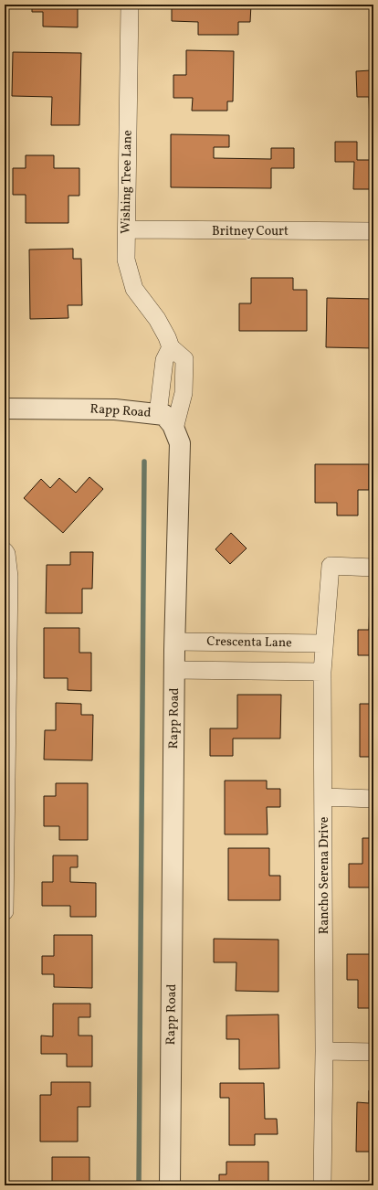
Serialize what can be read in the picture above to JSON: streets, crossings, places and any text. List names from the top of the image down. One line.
{"streets":{"street":["Wishing Tree Lane","Britney Court","Rapp Road","Crescenta Lane","Rancho Serena Drive"]},"crossings":[["Wishing Tree Lane","Britney Court"],["Wishing Tree Lane","Rapp Road"],["Rapp Road","Crescenta Lane"],["Crescenta Lane","Rancho Serena Drive"]]}
